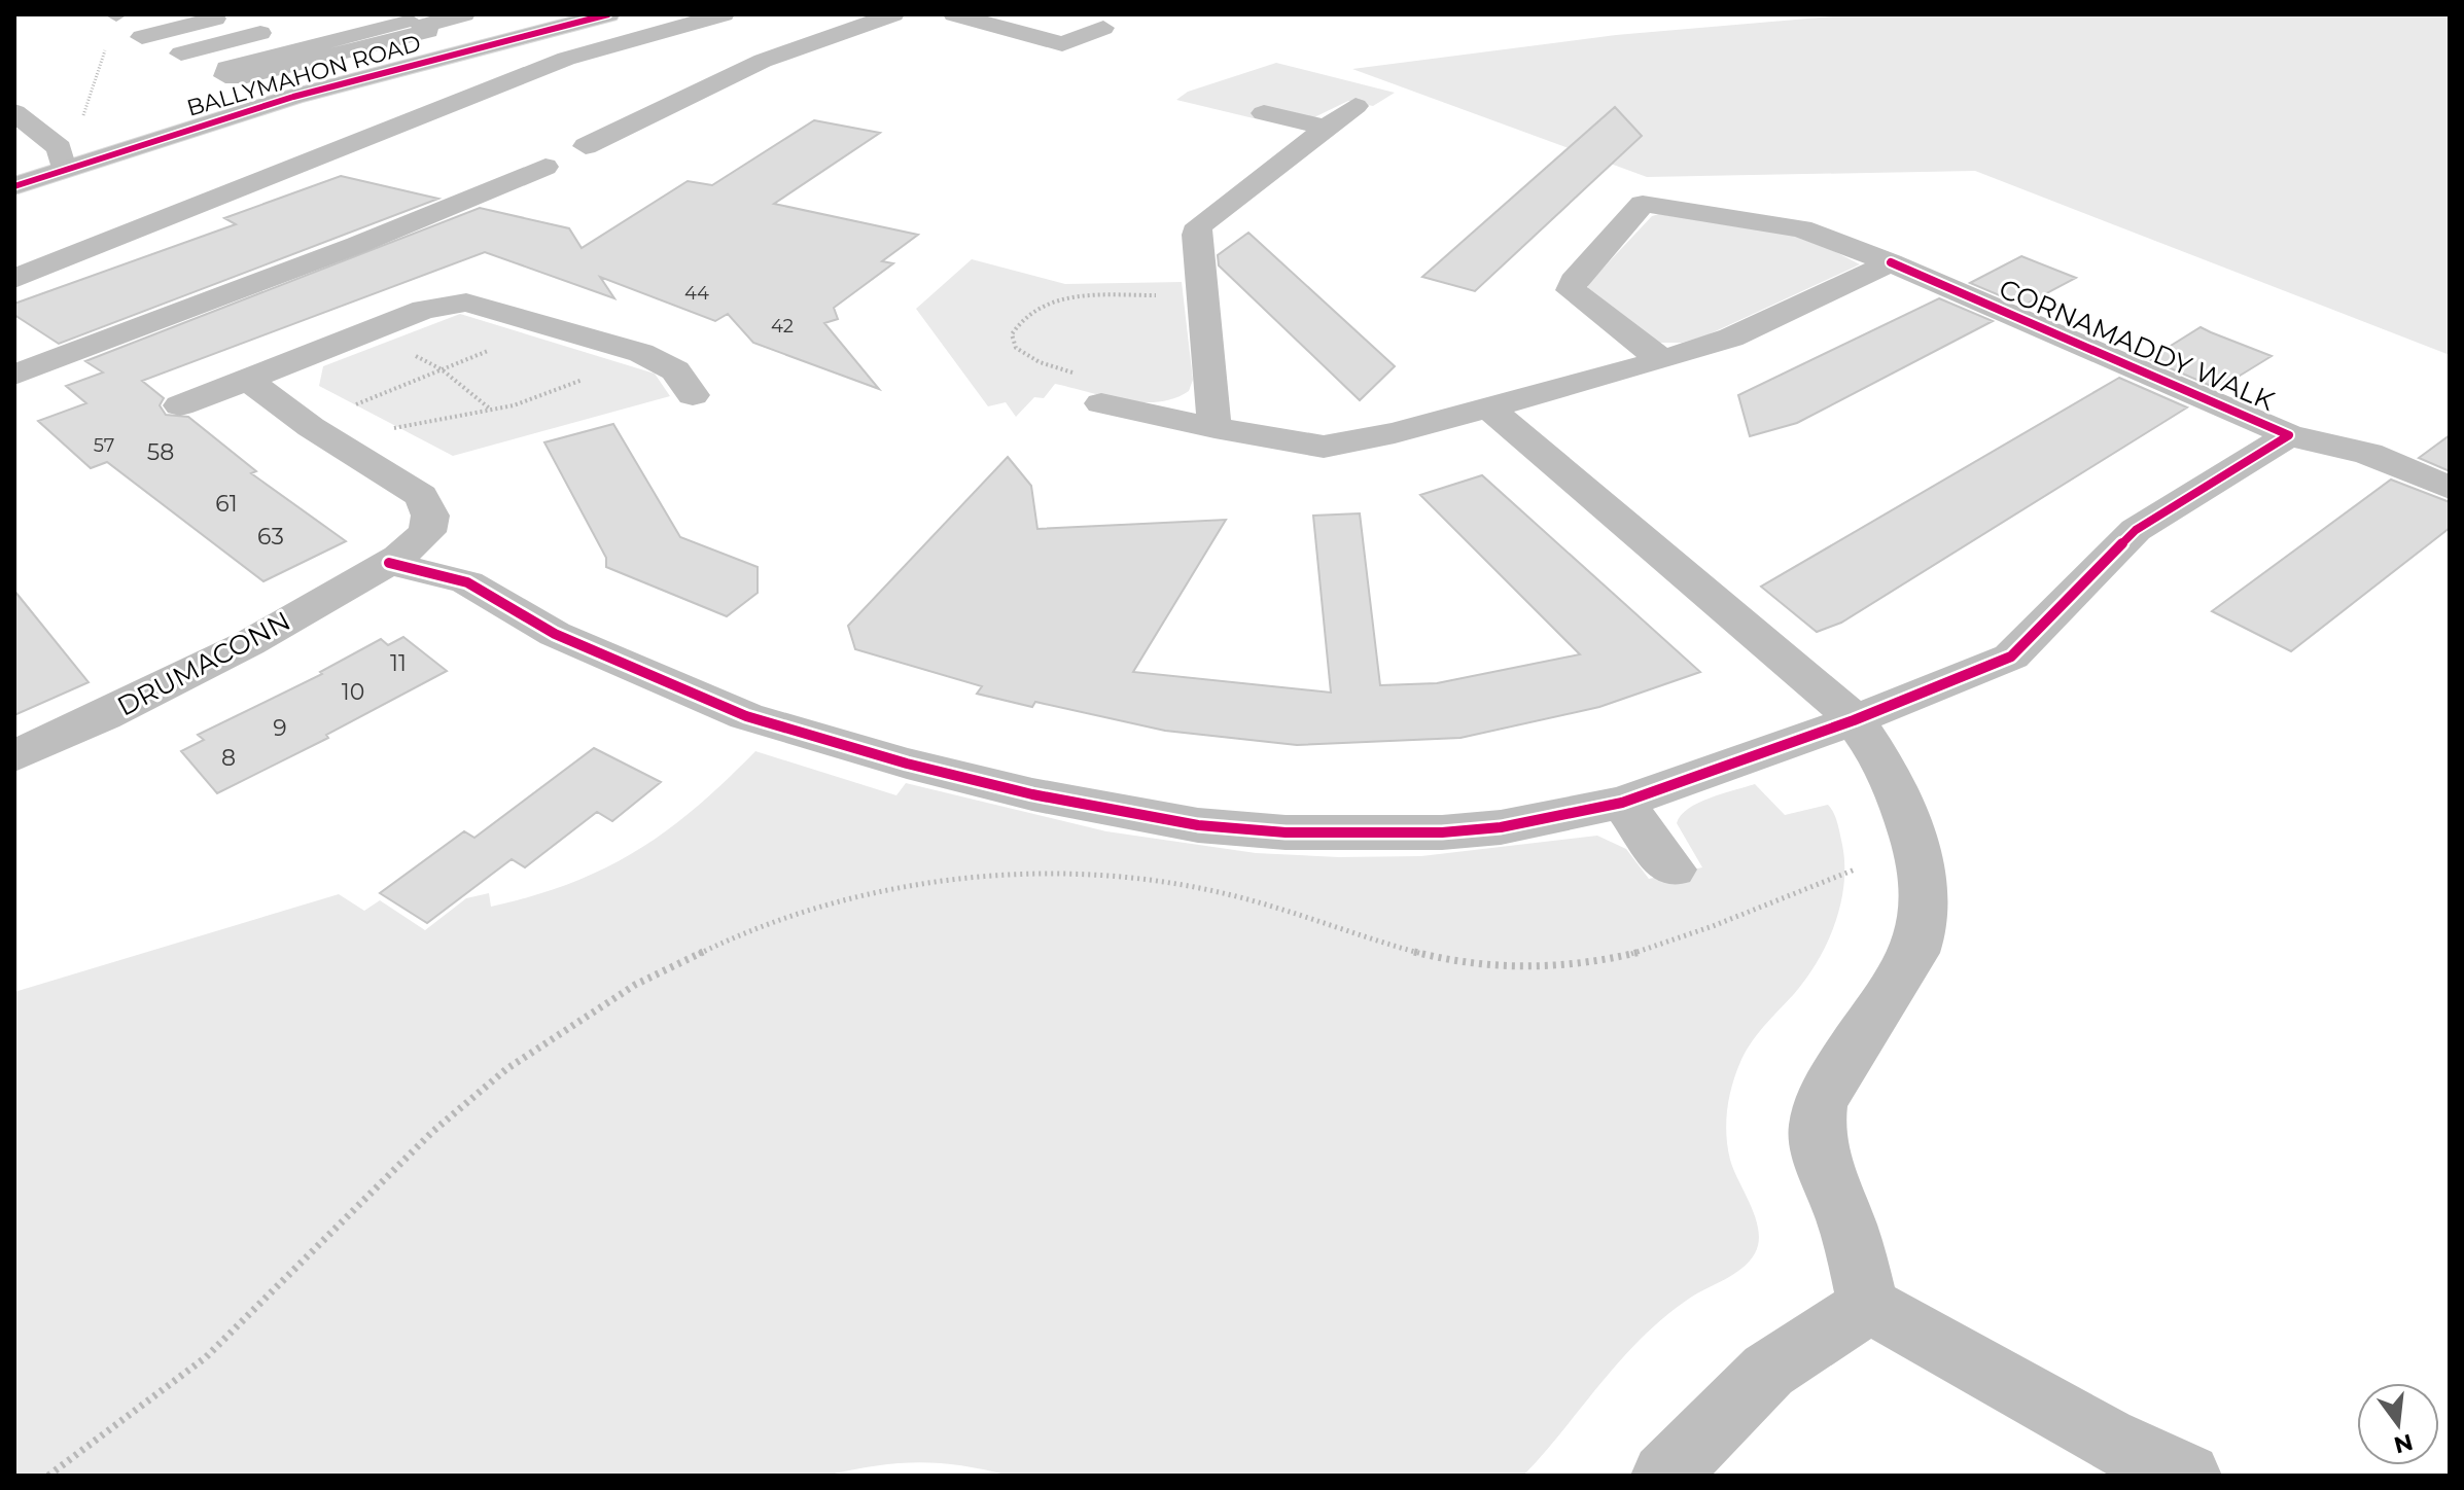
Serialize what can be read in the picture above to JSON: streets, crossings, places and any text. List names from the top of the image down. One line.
{"streets":{"main road":["BALLYMAHON ROAD"],"street":["CORNAMADDY WALK","DRUMACONN"]},"crossings":[["CORNAMADDY WALK","DRUMACONN"]],"house_numbers":["44","42","57","58","61","63","11","10","9","8"],"north":"bottom"}
